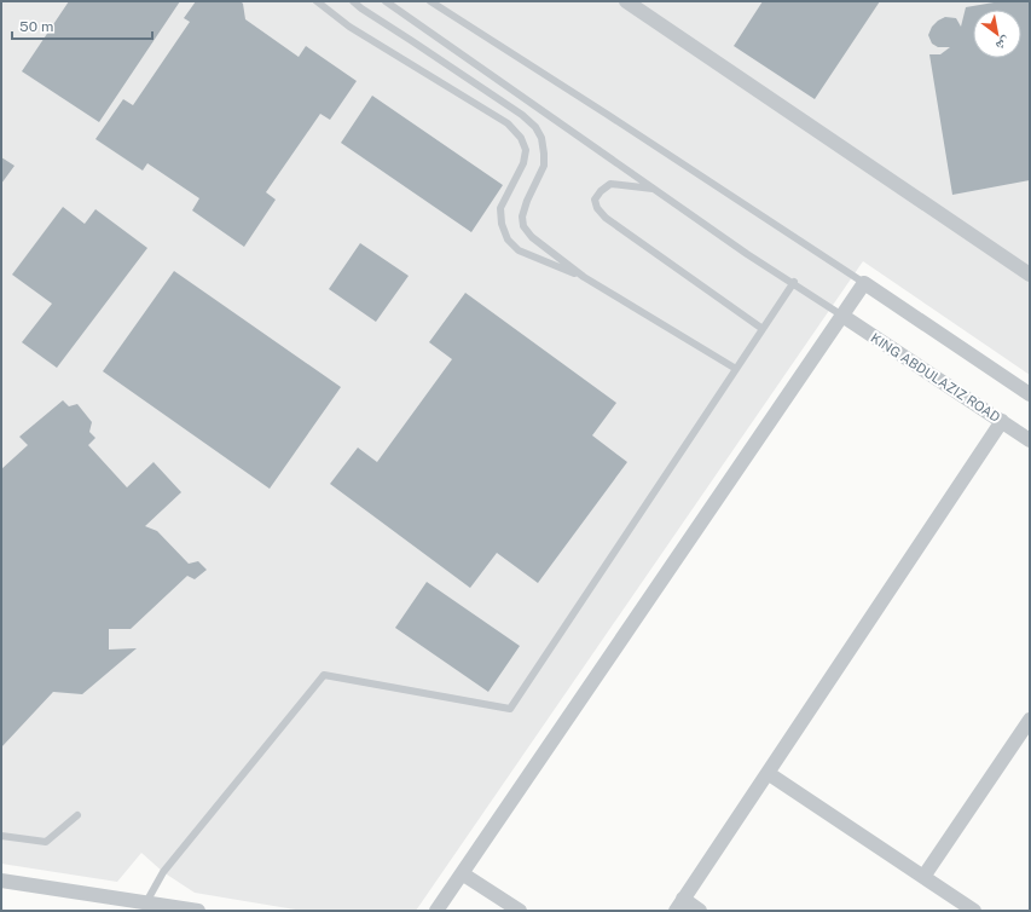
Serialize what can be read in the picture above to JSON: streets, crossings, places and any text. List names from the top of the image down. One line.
{"streets":{"street":["KING ABDULAZIZ ROAD"]},"scale_bar":"50 m","north":"bottom right"}
